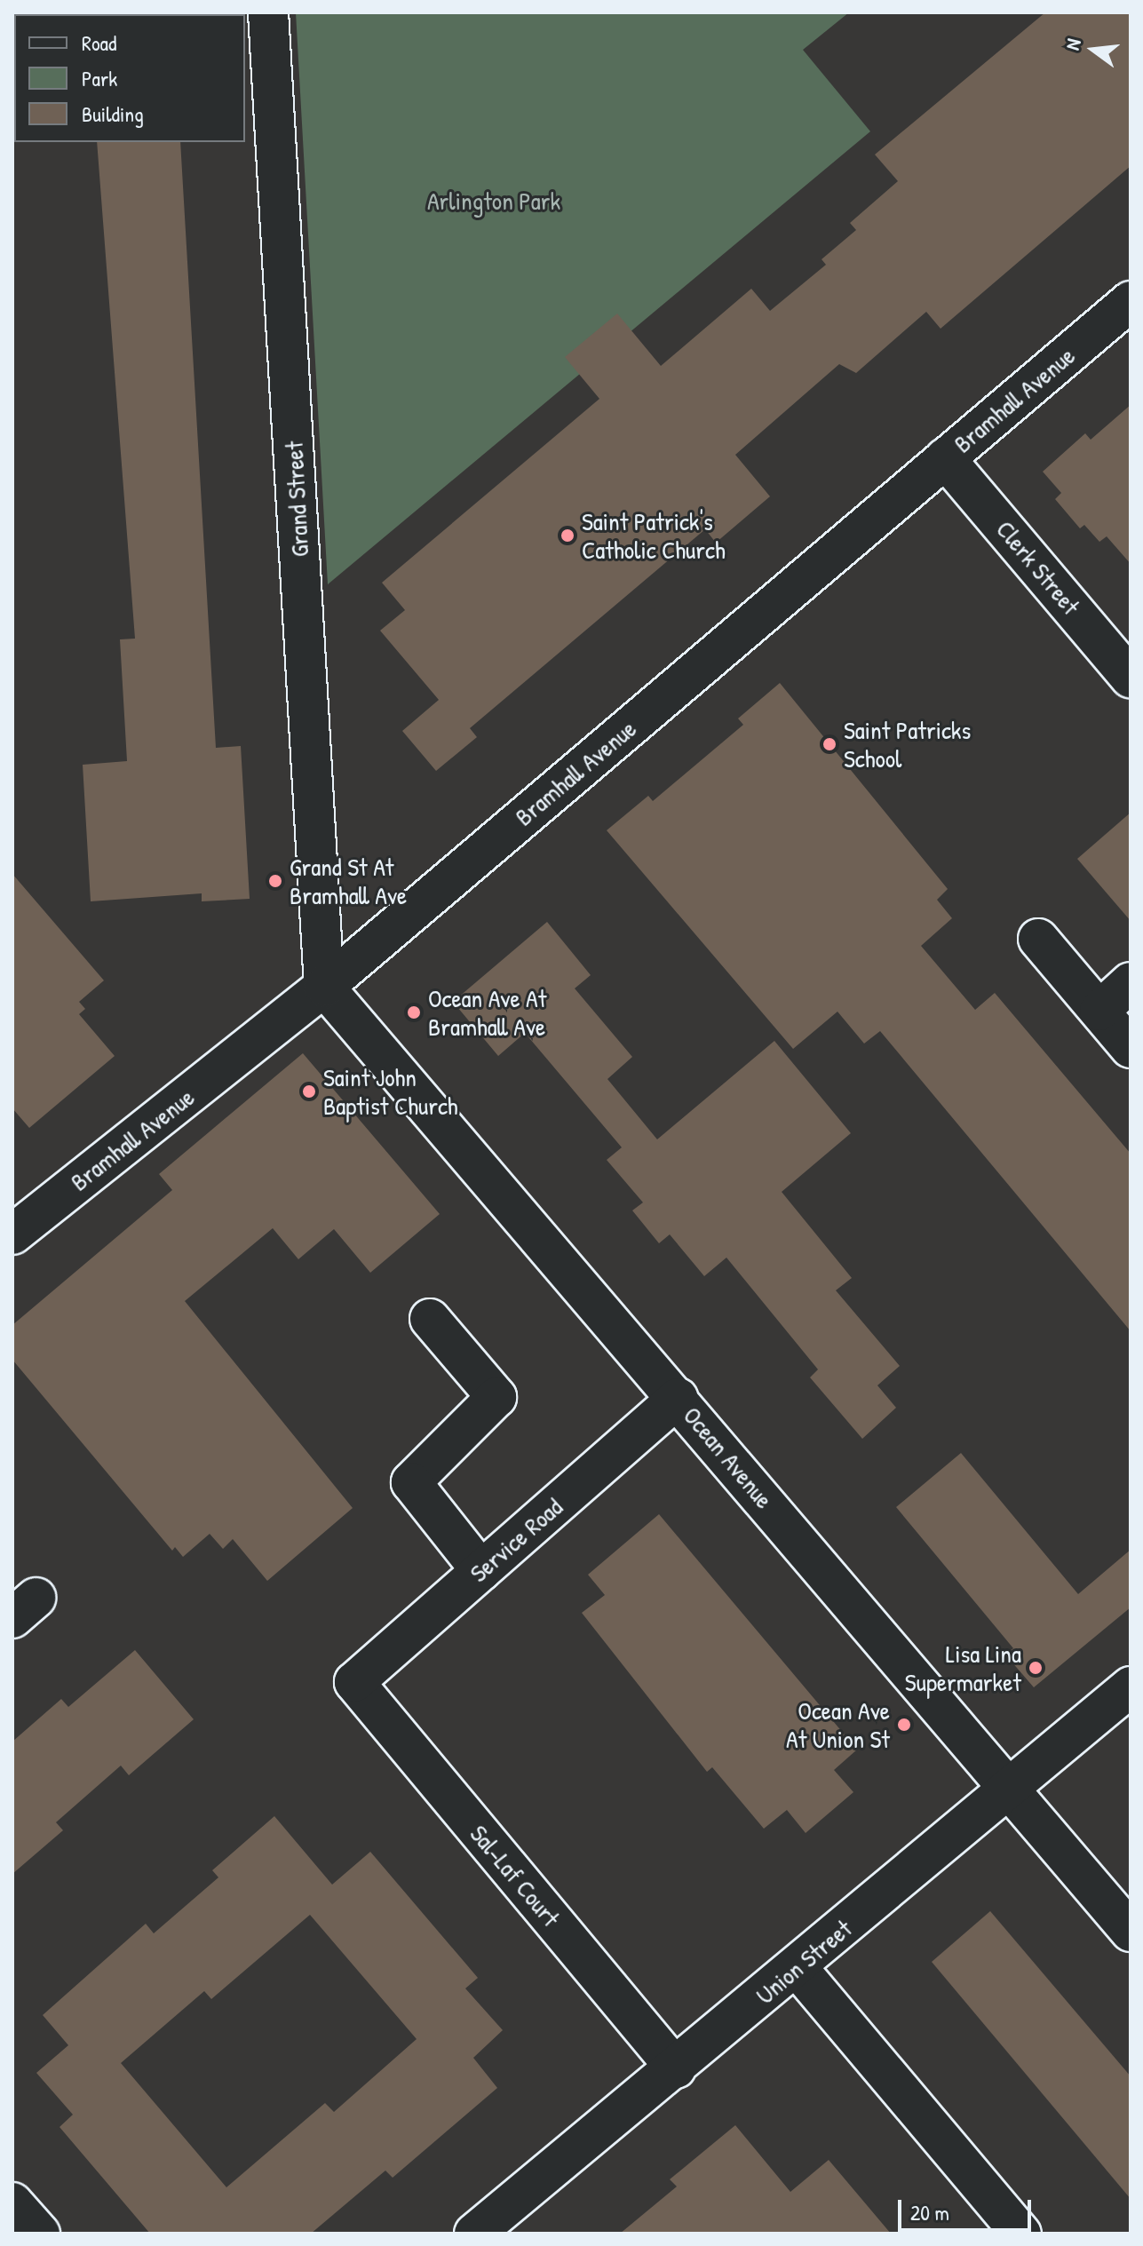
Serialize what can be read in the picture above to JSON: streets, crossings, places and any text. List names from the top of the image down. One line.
{"streets":{"street":["Bramhall Avenue","Grand Street","Clerk Street","Ocean Avenue","Service Road","Sal-Laf Court","Union Street"]},"crossings":[["Bramhall Avenue","Grand Street"],["Bramhall Avenue","Clerk Street"],["Bramhall Avenue","Ocean Avenue"],["Grand Street","Ocean Avenue"],["Ocean Avenue","Service Road"],["Ocean Avenue","Union Street"],["Service Road","Sal-Laf Court"],["Sal-Laf Court","Union Street"]],"parks":["Arlington Park"],"places":["Saint Patrick's Catholic Church","Saint Patricks School","Grand St At Bramhall Ave","Ocean Ave At Bramhall Ave","Saint John Baptist Church","Lisa Lina Supermarket","Ocean Ave At Union St"],"legend":["Road","Park","Building"],"scale_bar":"20 m","north":"left"}
